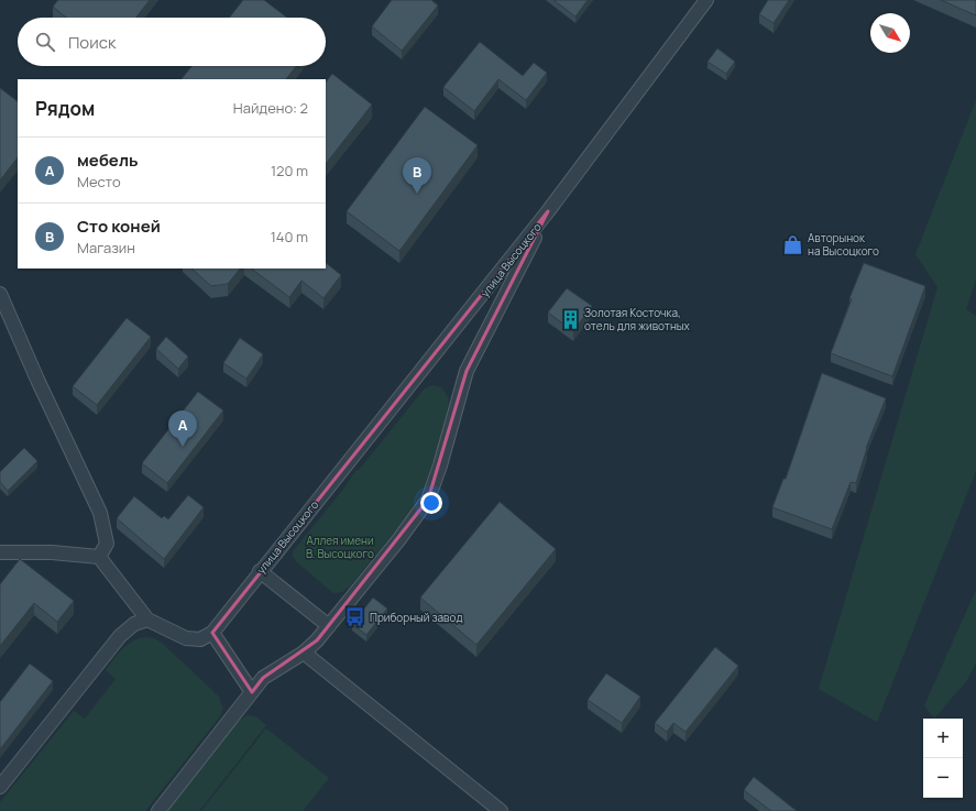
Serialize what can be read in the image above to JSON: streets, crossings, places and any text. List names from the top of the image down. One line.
{"streets":{"street":["улица Высоцкого"]},"parks":["Аллея имени В. Высоцкого"],"places":{"shop":["Авторынок на Высоцкого"],"building":["Золотая Косточка, отель для животных"],"bus stop":["Приборный завод"]},"north":"bottom right","page":{"search":"Поиск","heading":["Рядом","Найдено: 2"],"list":[{"mark":"A","name":"мебель","note":"Место","value":"120 m"},{"mark":"B","name":"Сто коней","note":"Магазин","value":"140 m"}],"pins":["B","A"],"map_buttons":["+","−"]}}
